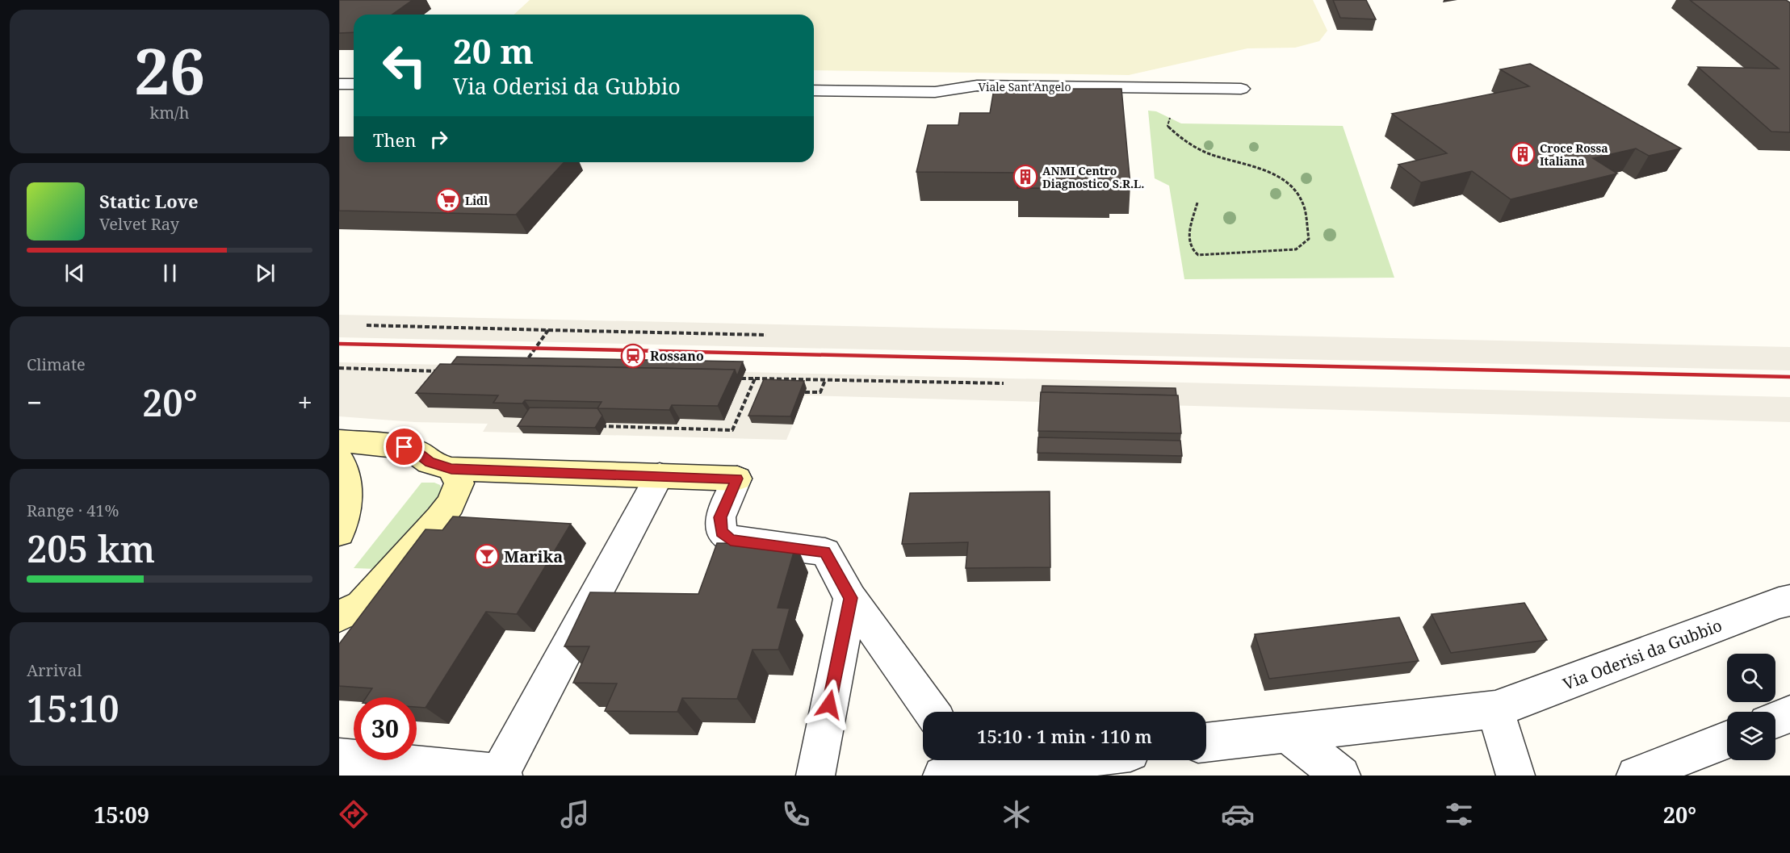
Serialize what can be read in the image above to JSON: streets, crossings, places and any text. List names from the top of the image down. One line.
{"streets":{"street":["Viale Sant'Angelo","Via Oderisi da Gubbio"]},"places":{"building":["Croce Rossa Italiana","ANMI Centro Diagnostico S.R.L."],"supermarket":["Lidl"],"station":["Rossano"],"bar":["Marika"]},"page":{"tile":[["26","km/h"],"Climate",["Range · 41%","205 km"],["Arrival","15:10"]],"turn":["20 m","Via Oderisi da Gubbio"],"then":"Then","song":["Static Love","Velvet Ray"],"heat":["−","20°","+"],"limit":"30","trip":"15:10 · 1 min · 110 m","tabs":["15:09","20°"]}}
